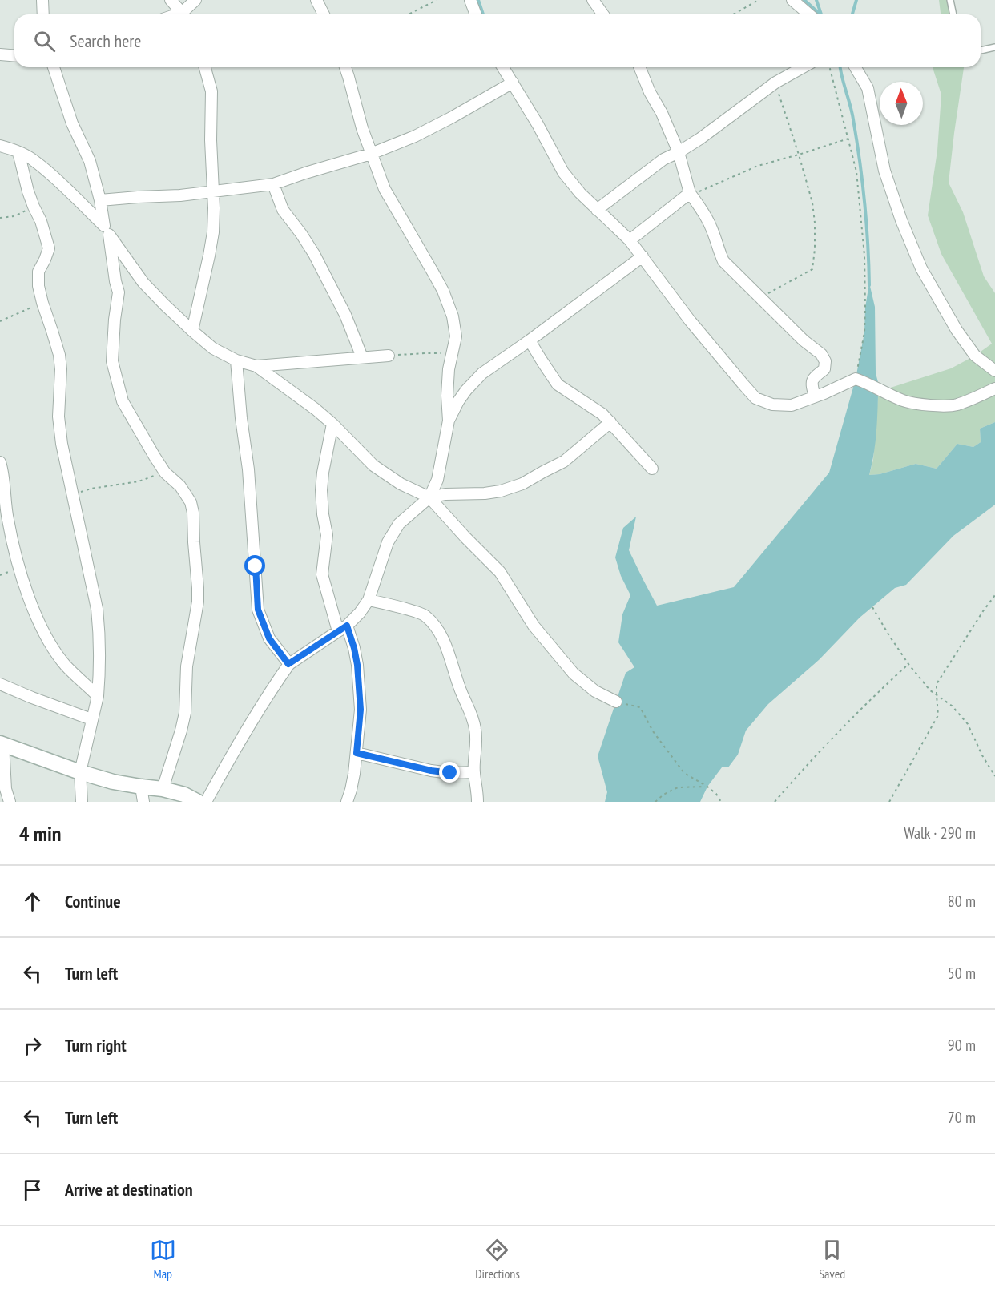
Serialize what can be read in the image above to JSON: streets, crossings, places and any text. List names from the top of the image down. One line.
{"north":"top","page":{"search":"Search here","heading":["4 min","Walk · 290 m"],"list":[["Continue","80 m"],["Turn left","50 m"],["Turn right","90 m"],["Turn left","70 m"],"Arrive at destination"],"nav":["Map","Directions","Saved"]}}
